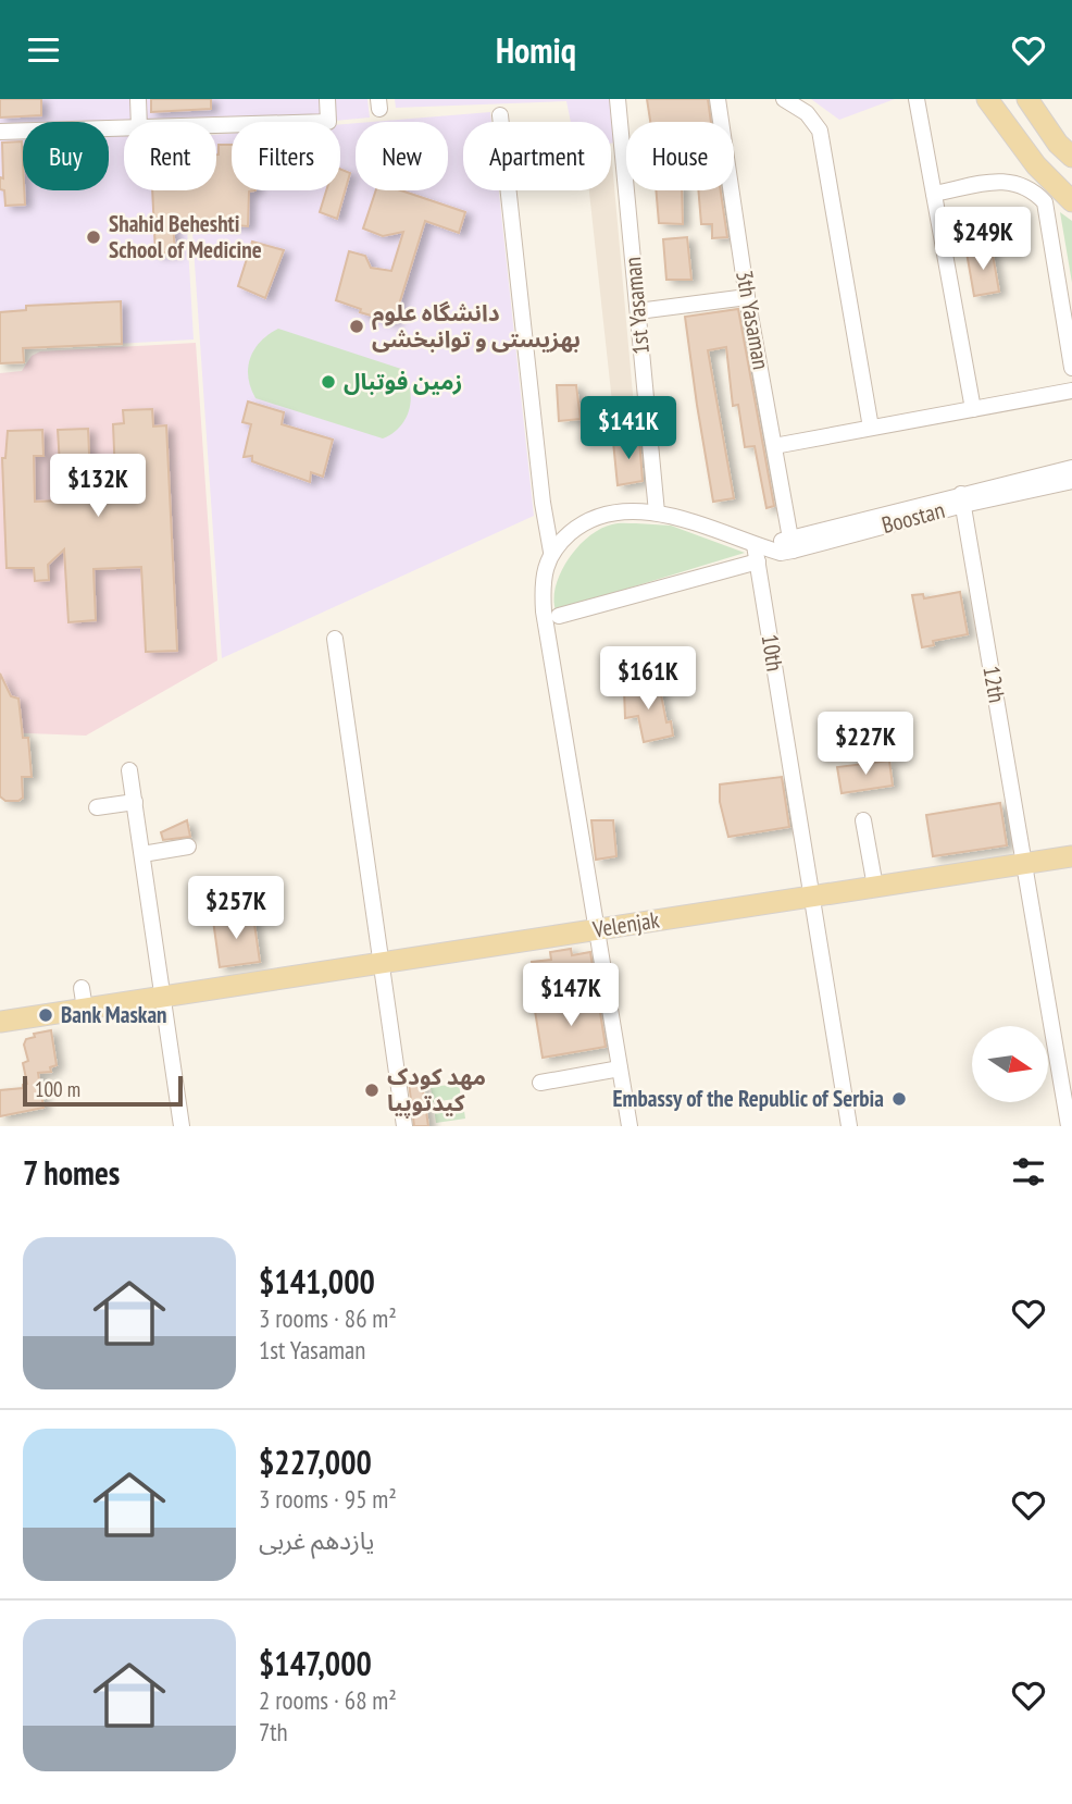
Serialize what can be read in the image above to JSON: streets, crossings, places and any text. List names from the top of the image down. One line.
{"streets":{"main road":["Velenjak"],"street":["1st Yasaman","3th Yasaman","Boostan","10th","12th"]},"crossings":[["1st Yasaman","Boostan"],["3th Yasaman","Boostan"],["Boostan","10th"],["Boostan","12th"],["10th","Velenjak"],["12th","Velenjak"]],"places":["Shahid Beheshti School of Medicine","دانشگاه علوم بهزیستی و توانبخشی","زمین فوتبال","Bank Maskan","مهد کودک کیدتوپیا","Embassy of the Republic of Serbia"],"scale_bar":"100 m","north":"right","page":{"header":"Homiq","chip":["Buy","Rent","Filters","New","Apartment","House"],"price":["$249K","$141K","$132K","$161K","$227K","$257K","$147K"],"scale":"100 m","heading":"7 homes","list":[{"name":"$141,000","note":"3 rooms · 86 m² · 1st Yasaman"},{"name":"$227,000","note":"3 rooms · 95 m² · یازدهم غربی"},{"name":"$147,000","note":"2 rooms · 68 m² · 7th"}]}}
